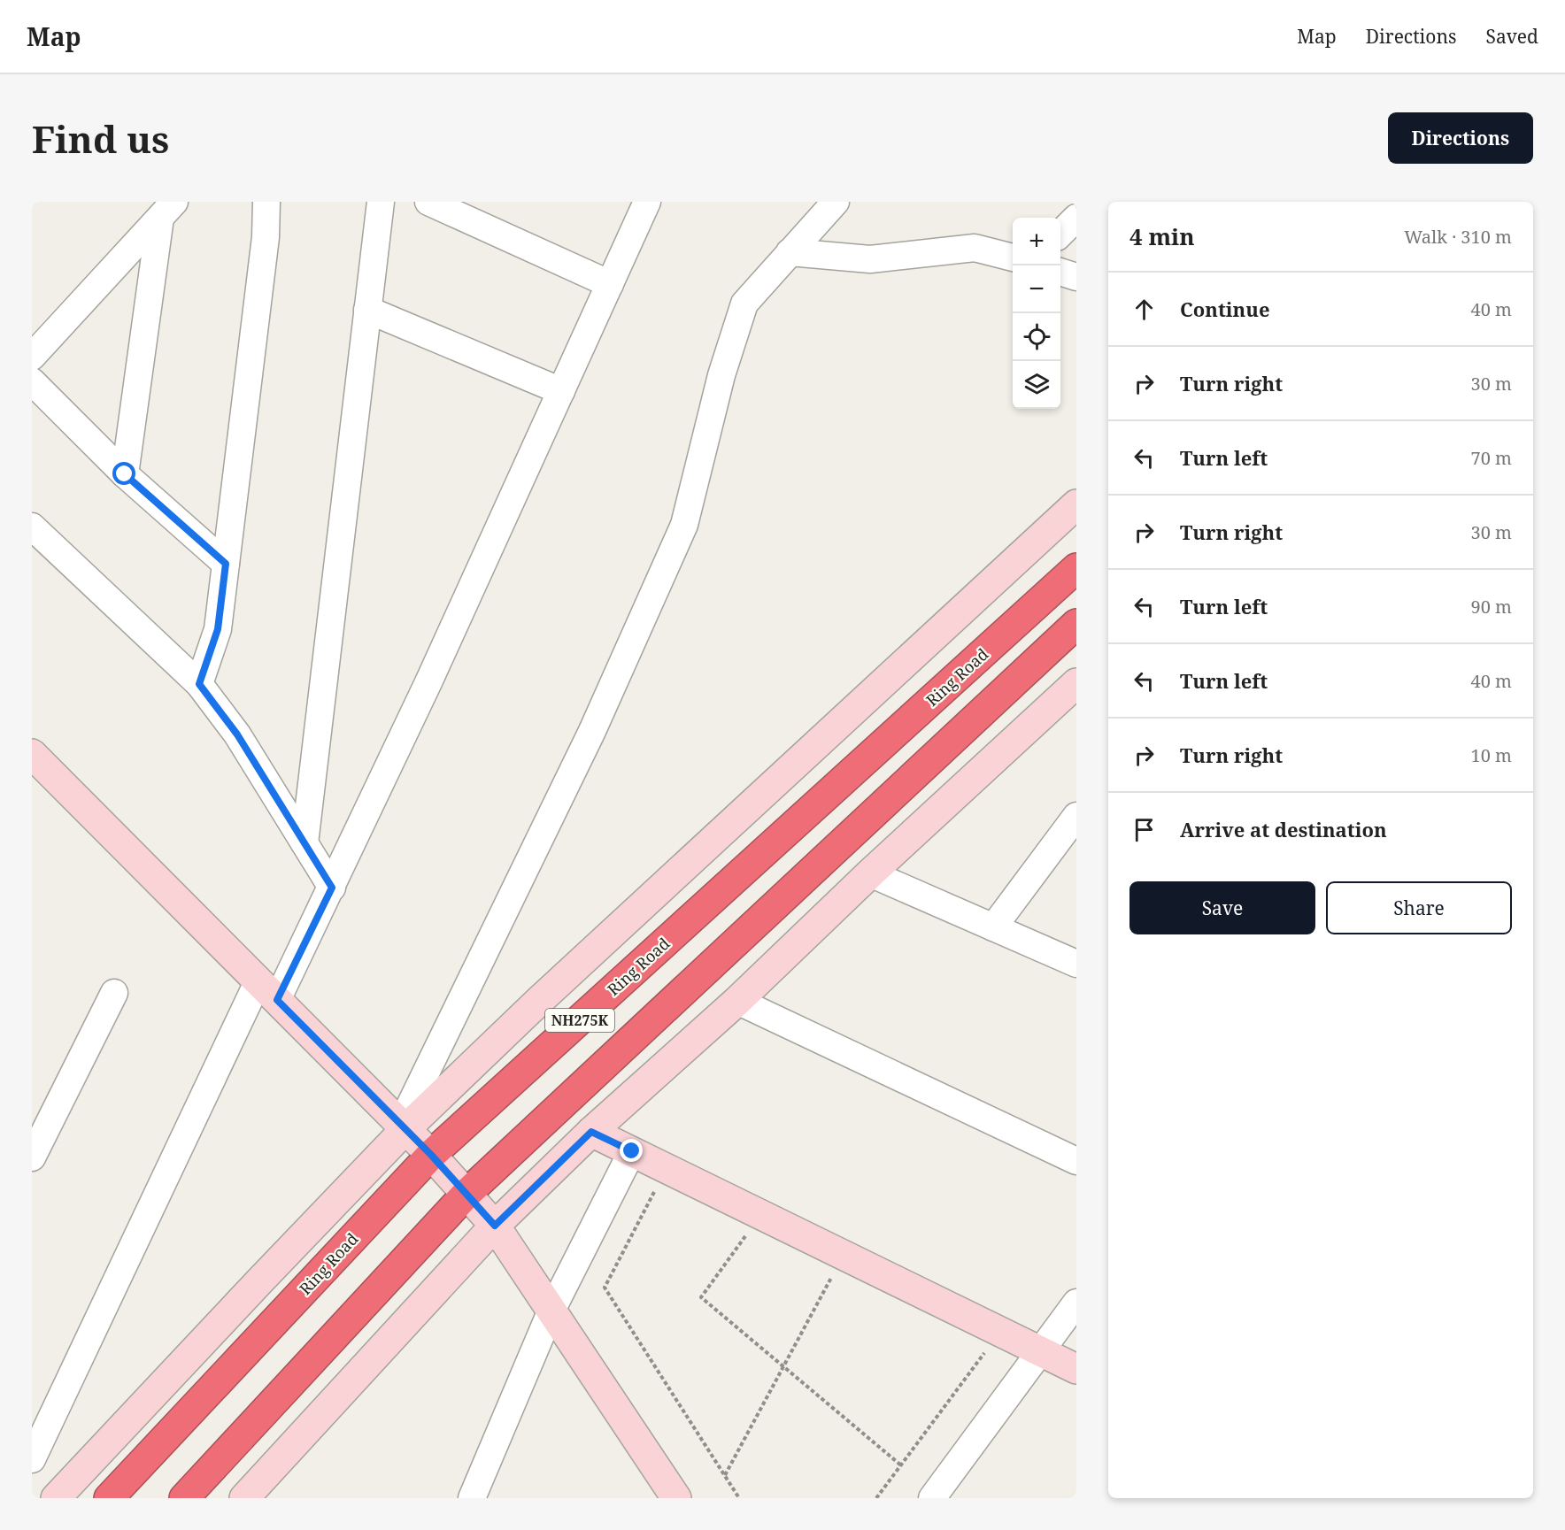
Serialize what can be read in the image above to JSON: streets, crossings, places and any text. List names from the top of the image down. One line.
{"streets":{"highway":["Ring Road","NH275K"]},"page":{"header":"Map","nav":["Map","Directions","Saved"],"buttons":["Directions",["Save","Share"]],"title":"Find us","heading":["4 min","Walk · 310 m"],"map_buttons":["+","−"],"list":[["Continue","40 m"],["Turn right","30 m"],["Turn left","70 m"],["Turn right","30 m"],["Turn left","90 m"],["Turn left","40 m"],["Turn right","10 m"],"Arrive at destination"]}}
